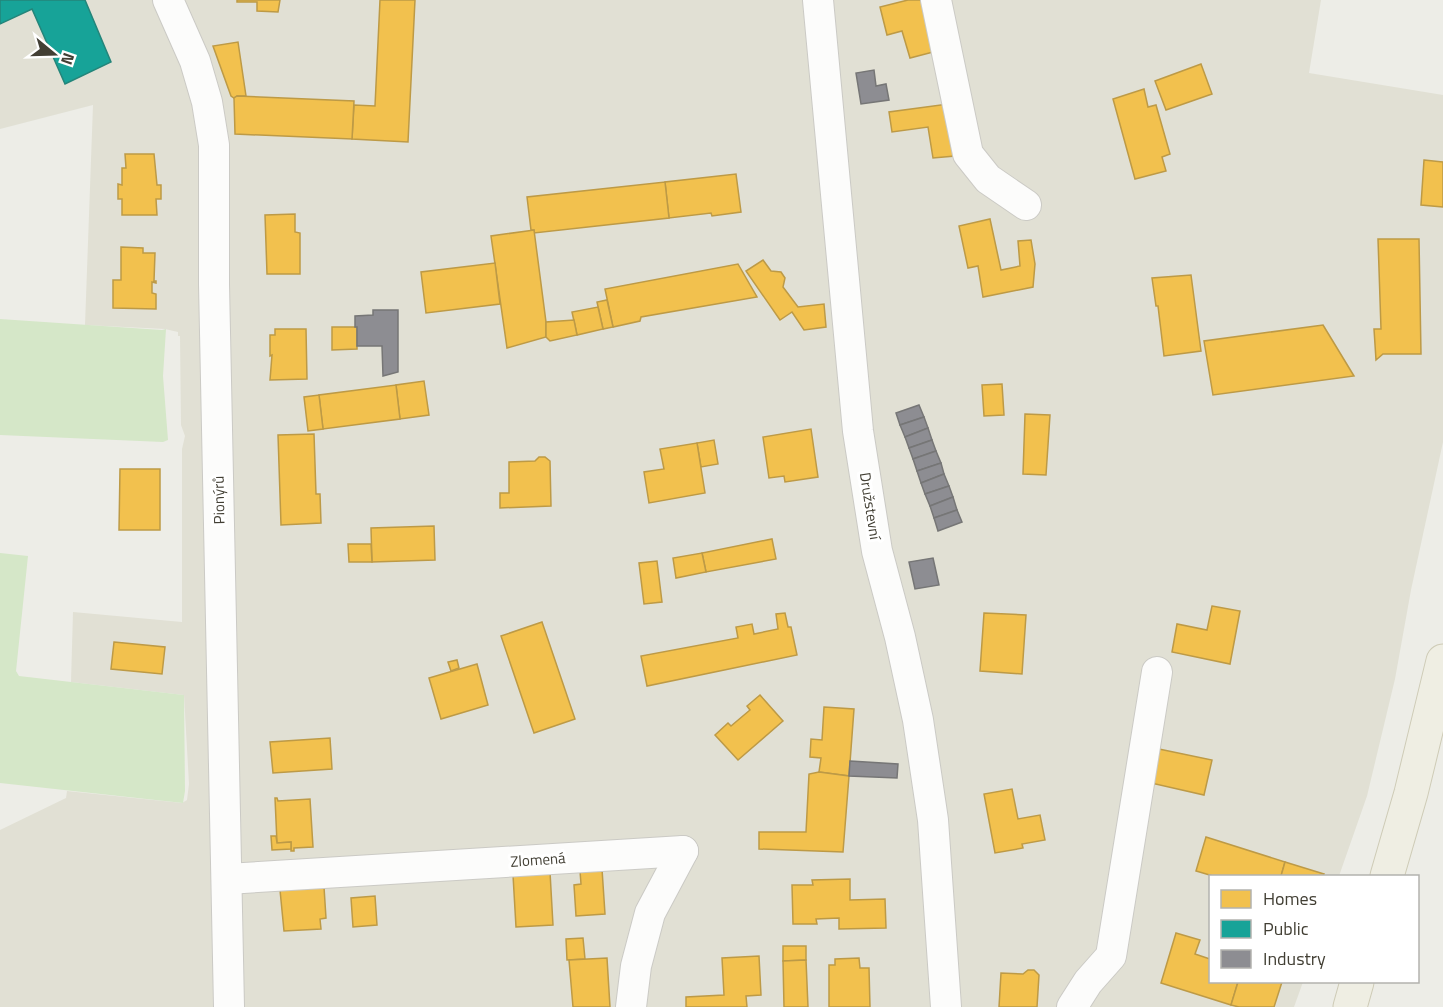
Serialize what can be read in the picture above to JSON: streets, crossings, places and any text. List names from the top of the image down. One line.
{"streets":{"street":["Pionýrů","Družstevní","Zlomená"]},"crossings":[["Pionýrů","Zlomená"]],"legend":["Homes","Public","Industry"],"north":"right"}
